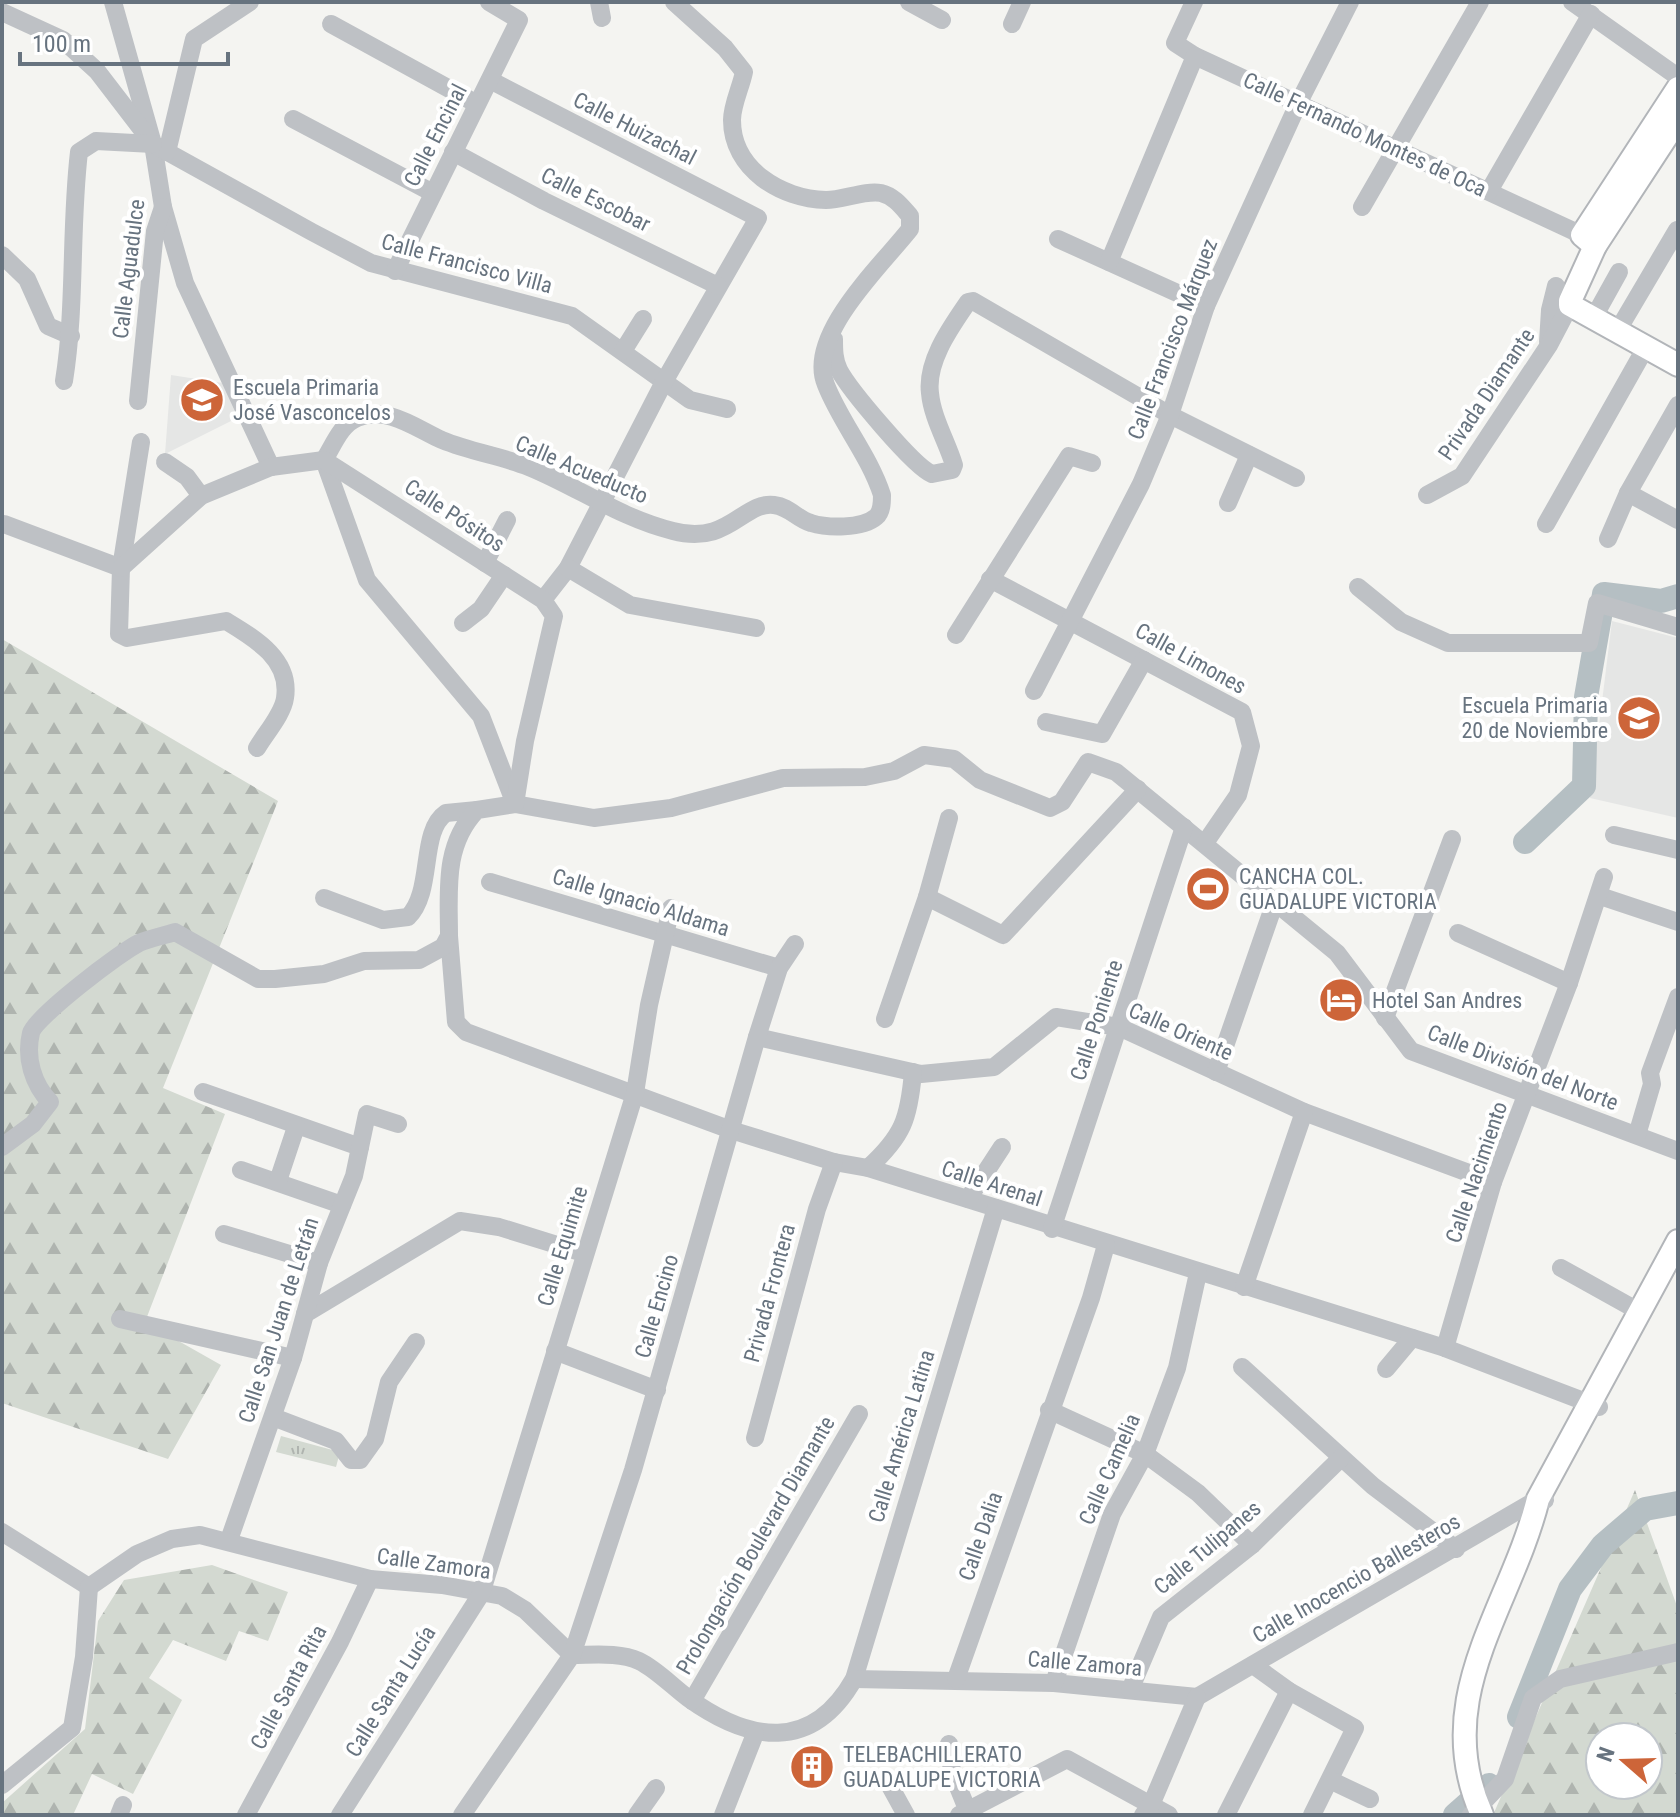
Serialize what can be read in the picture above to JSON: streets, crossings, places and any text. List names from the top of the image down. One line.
{"streets":{"street":["Calle Huizachal","Calle Fernando Montes de Oca","Calle Encinal","Calle Escobar","Calle Francisco Villa","Calle Aguadulce","Calle Francisco Márquez","Privada Diamante","Calle Acueducto","Calle Pósitos","Calle Limones","Calle Ignacio Aldama","Calle Poniente","Calle Oriente","Calle División del Norte","Calle Nacimiento","Calle Arenal","Calle Equimite","Privada Frontera","Calle Encino","Calle San Juan de Letrán","Calle América Latina","Calle Camelia","Calle Dalia","Prolongación Boulevard Diamante","Calle Tulipanes","Calle Zamora","Calle Inocencio Ballesteros","Calle Santa Rita","Calle Santa Lucía"]},"crossings":[["Calle Huizachal","Calle Encinal"],["Calle Huizachal","Calle Escobar"],["Calle Fernando Montes de Oca","Calle Francisco Márquez"],["Calle Encinal","Calle Escobar"],["Calle Encinal","Calle Francisco Villa"],["Calle Francisco Villa","Calle Aguadulce"],["Calle Francisco Márquez","Calle Limones"],["Calle Acueducto","Calle Pósitos"],["Calle Limones","Calle División del Norte"],["Calle Ignacio Aldama","Calle Equimite"],["Calle Ignacio Aldama","Calle Encino"],["Calle Poniente","Calle Oriente"],["Calle Poniente","Calle División del Norte"],["Calle Poniente","Calle Arenal"],["Calle Oriente","Calle Nacimiento"],["Calle Oriente","Calle Encino"],["Calle División del Norte","Calle Nacimiento"],["Calle Nacimiento","Calle Arenal"],["Calle Arenal","Calle Equimite"],["Calle Arenal","Privada Frontera"],["Calle Arenal","Calle Encino"],["Calle Arenal","Calle América Latina"],["Calle Arenal","Calle Camelia"],["Calle Arenal","Calle Dalia"],["Calle Equimite","Calle Zamora"],["Calle Equimite","Calle Santa Lucía"],["Calle Encino","Calle Zamora"],["Calle San Juan de Letrán","Calle Zamora"],["Calle América Latina","Calle Zamora"],["Calle Camelia","Calle Zamora"],["Calle Dalia","Calle Zamora"],["Calle Tulipanes","Calle Zamora"],["Calle Zamora","Calle Inocencio Ballesteros"],["Calle Zamora","Calle Santa Rita"],["Calle Zamora","Calle Santa Lucía"]],"places":{"school or university":["Escuela Primaria José Vasconcelos","Escuela Primaria 20 de Noviembre"],"sports":["CANCHA COL. GUADALUPE VICTORIA"],"hotel":["Hotel San Andres"],"building":["TELEBACHILLERATO GUADALUPE VICTORIA"]},"scale_bar":"100 m","north":"left"}
